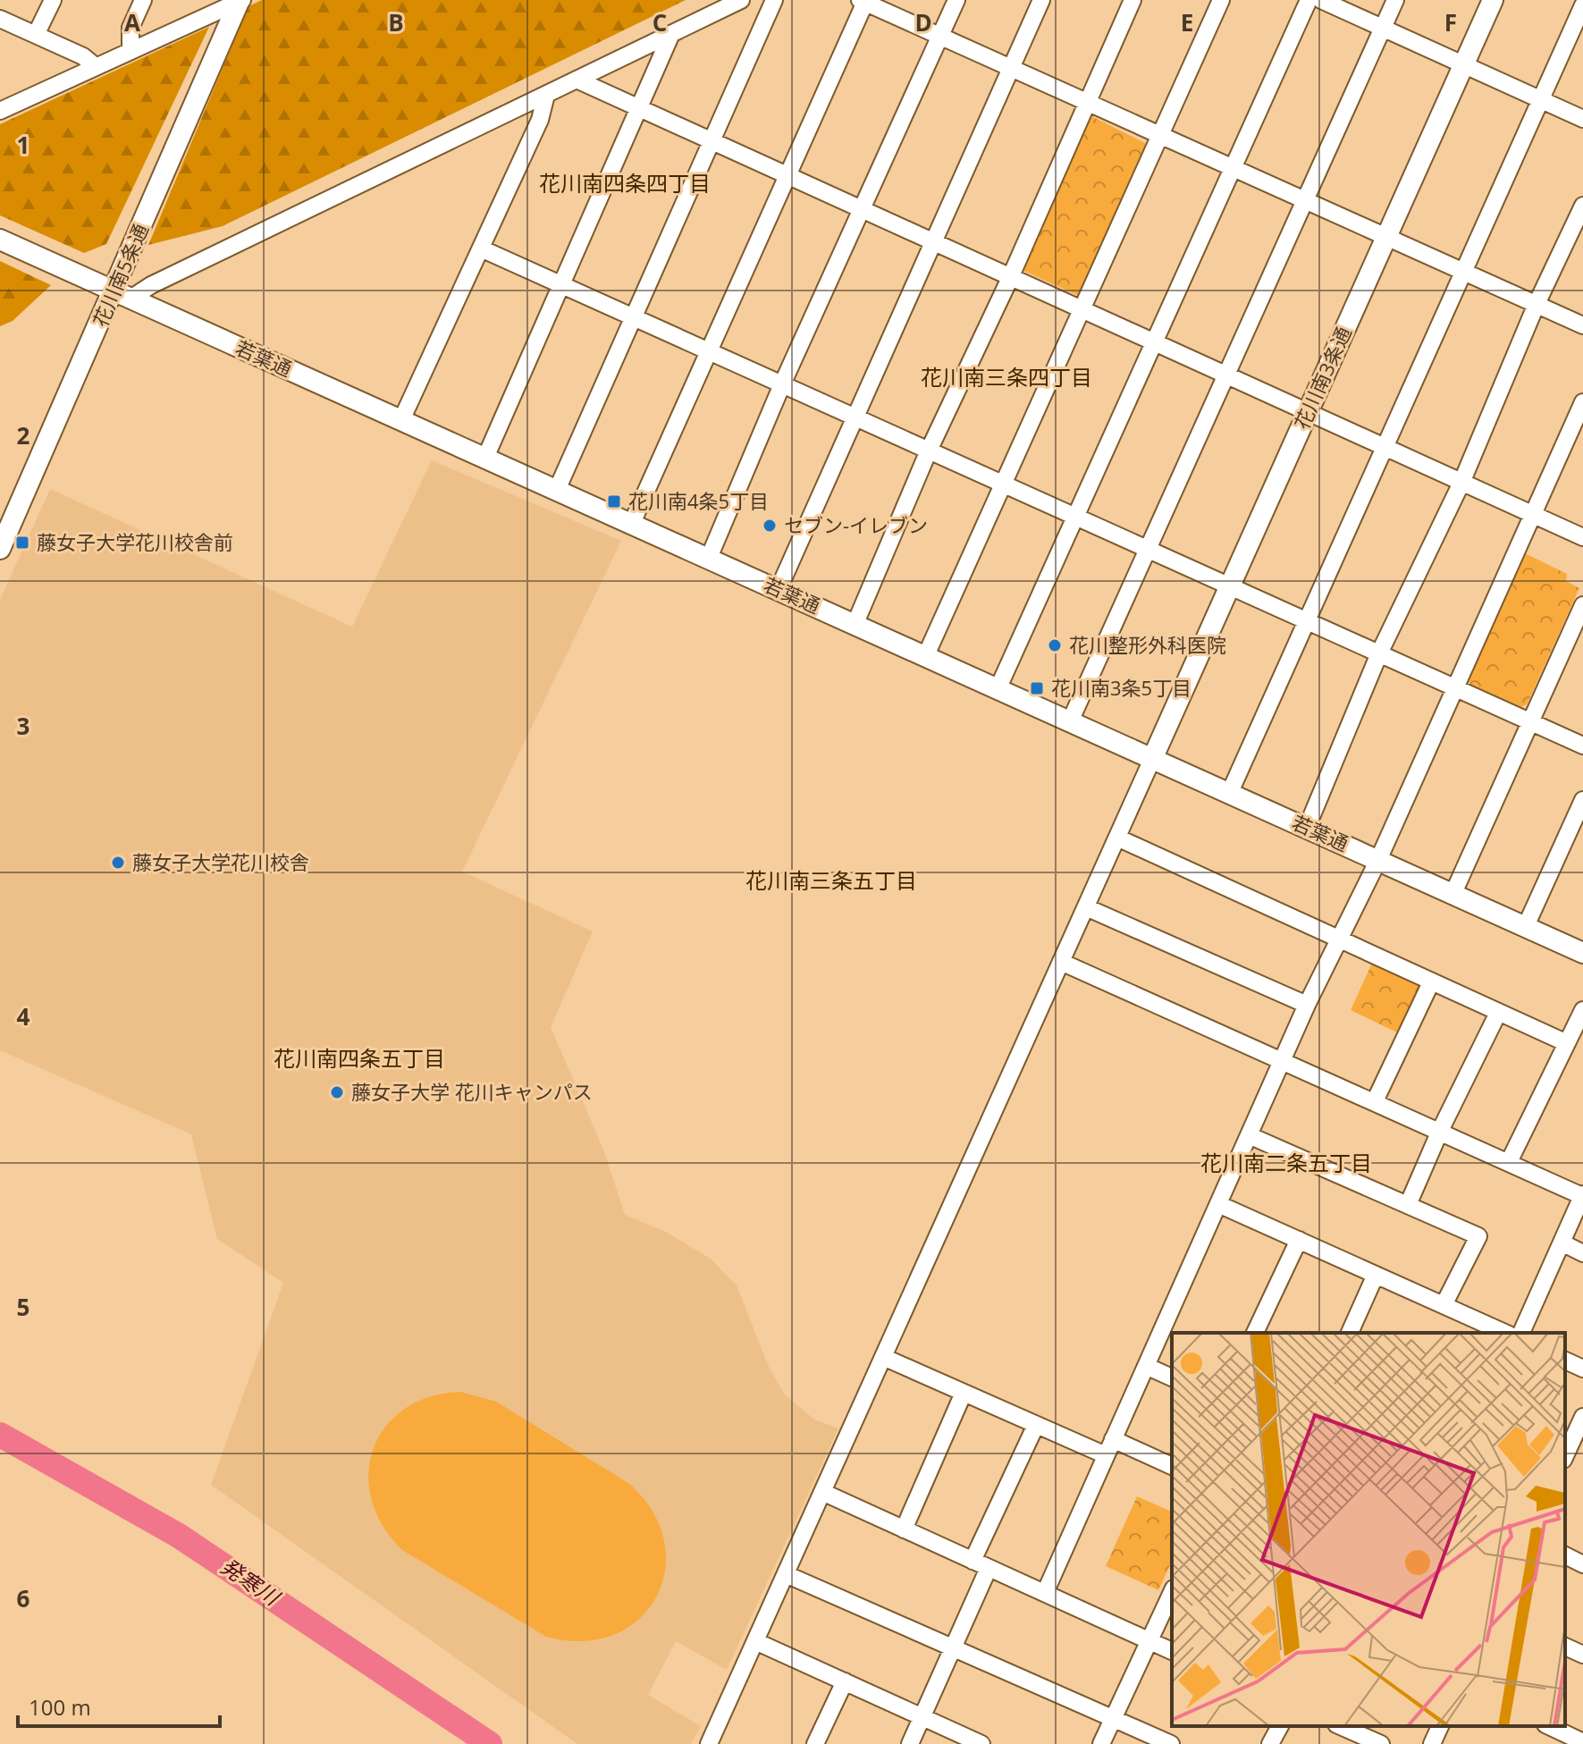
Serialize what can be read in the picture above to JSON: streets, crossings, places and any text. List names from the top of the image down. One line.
{"streets":{"street":["花川南5条通","若葉通","花川南3条通"]},"crossings":[["花川南5条通","若葉通"],["若葉通","花川南3条通"]],"districts":["花川南四条四丁目","花川南三条四丁目","花川南三条五丁目","花川南四条五丁目","花川南二条五丁目"],"water":["発寒川"],"places":{"transit":["花川南4条5丁目","藤女子大学花川校舎前","花川南3条5丁目"],"other":["セブン-イレブン","花川整形外科医院","藤女子大学花川校舎","藤女子大学 花川キャンパス"]},"scale_bar":"100 m","grid":{"columns":["A","B","C","D","E","F"],"rows":["1","2","3","4","5","6"]}}
